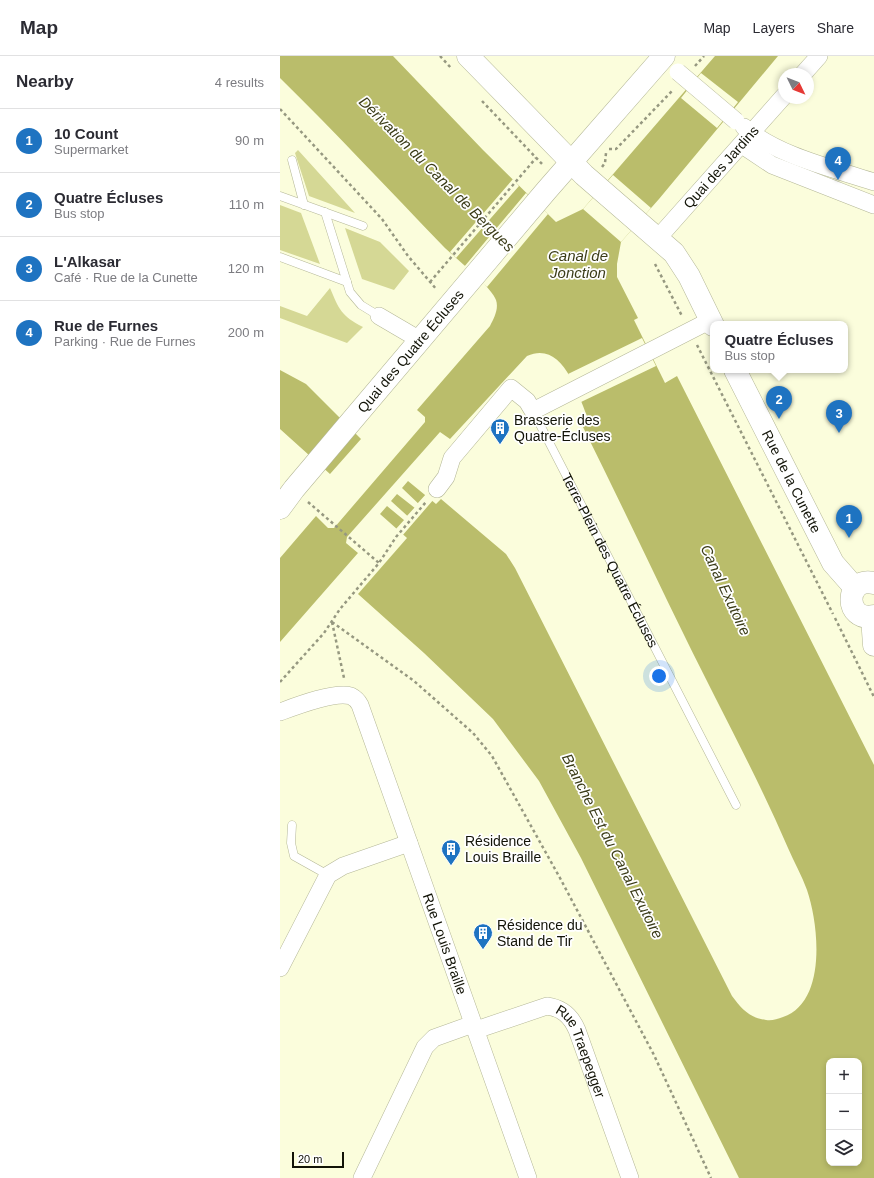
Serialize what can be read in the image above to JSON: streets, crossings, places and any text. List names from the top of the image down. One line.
{"streets":{"main road":["Quai des Quatre Écluses","Rue de la Cunette"],"street":["Quai des Jardins","Rue Louis Braille","Rue Traepegger"],"lane":["Terre-Plein des Quatre Écluses"]},"crossings":[["Rue Louis Braille","Rue Traepegger"]],"water":["Dérivation du Canal de Bergues","Canal de Jonction","Canal Exutoire","Branche Est du Canal Exutoire"],"places":{"building":["Brasserie des Quatre-Écluses","Résidence Louis Braille","Résidence du Stand de Tir"]},"scale_bar":"20 m","north":"bottom right","page":{"header":"Map","nav":["Map","Layers","Share"],"heading":["Nearby","4 results"],"list":[{"mark":"1","name":"10 Count","note":"Supermarket","value":"90 m"},{"mark":"2","name":"Quatre Écluses","note":"Bus stop","value":"110 m"},{"mark":"3","name":"L'Alkasar","note":"Café · Rue de la Cunette","value":"120 m"},{"mark":"4","name":"Rue de Furnes","note":"Parking · Rue de Furnes","value":"200 m"}],"pins":["4","2","3","1"],"popup":["Quatre Écluses","Bus stop"],"map_buttons":["+","−"],"scale":"20 m"}}
